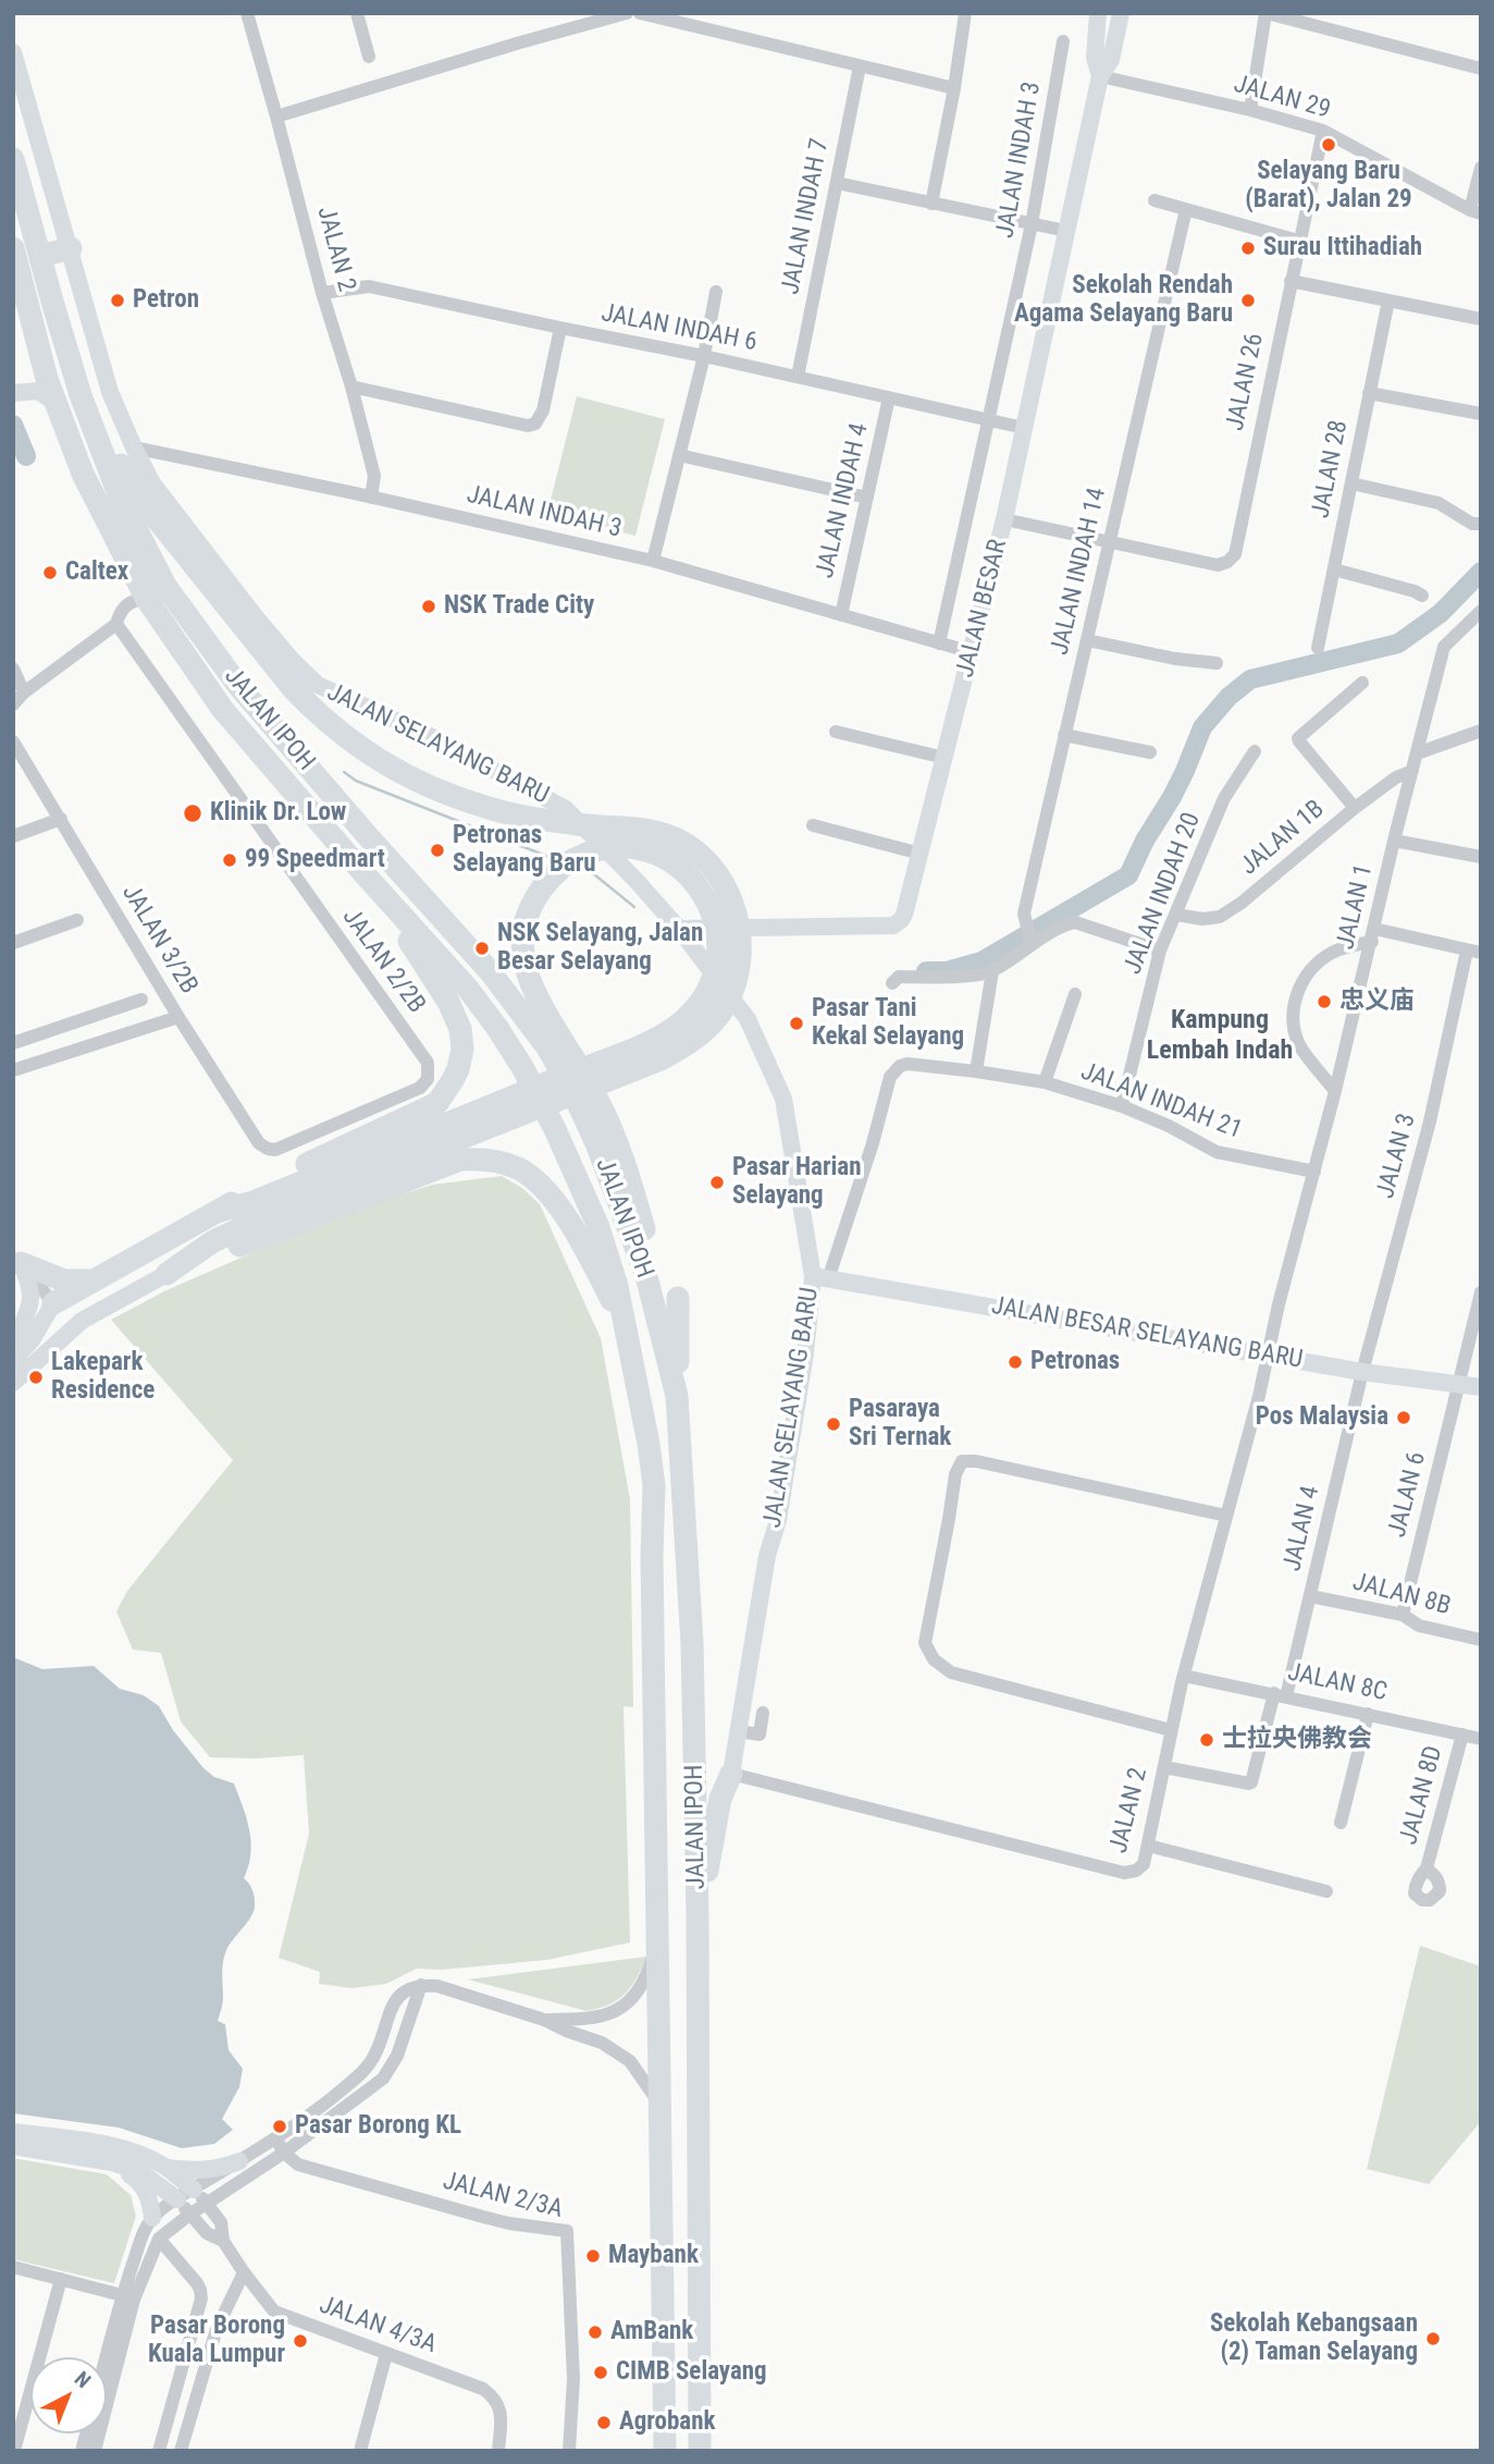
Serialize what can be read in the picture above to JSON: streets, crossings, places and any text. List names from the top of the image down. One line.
{"streets":{"highway":["JALAN IPOH"],"street":["JALAN 29","JALAN INDAH 3","JALAN INDAH 7","JALAN 2","JALAN INDAH 6","JALAN 26","JALAN 28","JALAN INDAH 4","JALAN INDAH 14","JALAN BESAR","JALAN SELAYANG BARU","JALAN 1B","JALAN INDAH 20","JALAN 1","JALAN 3/2B","JALAN 2/2B","JALAN INDAH 21","JALAN 3","JALAN BESAR SELAYANG BARU","JALAN 6","JALAN 4","JALAN 8B","JALAN 8C","JALAN 8D","JALAN 2/3A","JALAN 4/3A"]},"crossings":[["JALAN 29","JALAN 26"],["JALAN 29","JALAN BESAR"],["JALAN INDAH 3","JALAN 2"],["JALAN INDAH 3","JALAN INDAH 6"],["JALAN INDAH 3","JALAN INDAH 4"],["JALAN INDAH 3","JALAN BESAR"],["JALAN INDAH 3","JALAN SELAYANG BARU"],["JALAN INDAH 7","JALAN INDAH 6"],["JALAN 2","JALAN INDAH 6"],["JALAN 2","JALAN SELAYANG BARU"],["JALAN 2","JALAN 1"],["JALAN 2","JALAN BESAR SELAYANG BARU"],["JALAN 2","JALAN 4"],["JALAN 2","JALAN 8C"],["JALAN INDAH 6","JALAN INDAH 4"],["JALAN INDAH 6","JALAN BESAR"],["JALAN 26","JALAN INDAH 14"],["JALAN BESAR","JALAN SELAYANG BARU"],["JALAN SELAYANG BARU","JALAN INDAH 21"],["JALAN SELAYANG BARU","JALAN BESAR SELAYANG BARU"],["JALAN 1B","JALAN INDAH 20"],["JALAN 1B","JALAN 1"],["JALAN INDAH 20","JALAN INDAH 21"],["JALAN 1","JALAN INDAH 21"],["JALAN 1","JALAN BESAR SELAYANG BARU"],["JALAN 3/2B","JALAN 2/2B"],["JALAN INDAH 21","JALAN BESAR SELAYANG BARU"],["JALAN 3","JALAN BESAR SELAYANG BARU"],["JALAN 3","JALAN 4"],["JALAN BESAR SELAYANG BARU","JALAN 6"],["JALAN BESAR SELAYANG BARU","JALAN 4"],["JALAN 6","JALAN 8B"],["JALAN 4","JALAN 8B"],["JALAN 4","JALAN 8C"],["JALAN 8C","JALAN 8D"]],"districts":["Kampung Lembah Indah"],"places":["Selayang Baru (Barat), Jalan 29","Surau Ittihadiah","Petron","Sekolah Rendah Agama Selayang Baru","Caltex","NSK Trade City","Klinik Dr. Low","Petronas Selayang Baru","99 Speedmart","NSK Selayang, Jalan Besar Selayang","忠义庙","Pasar Tani Kekal Selayang","Pasar Harian Selayang","Petronas","Lakepark Residence","Pos Malaysia","Pasaraya Sri Ternak","士拉央佛教会","Pasar Borong KL","Maybank","AmBank","Sekolah Kebangsaan (2) Taman Selayang","Pasar Borong Kuala Lumpur","CIMB Selayang","Agrobank"],"north":"top right"}
